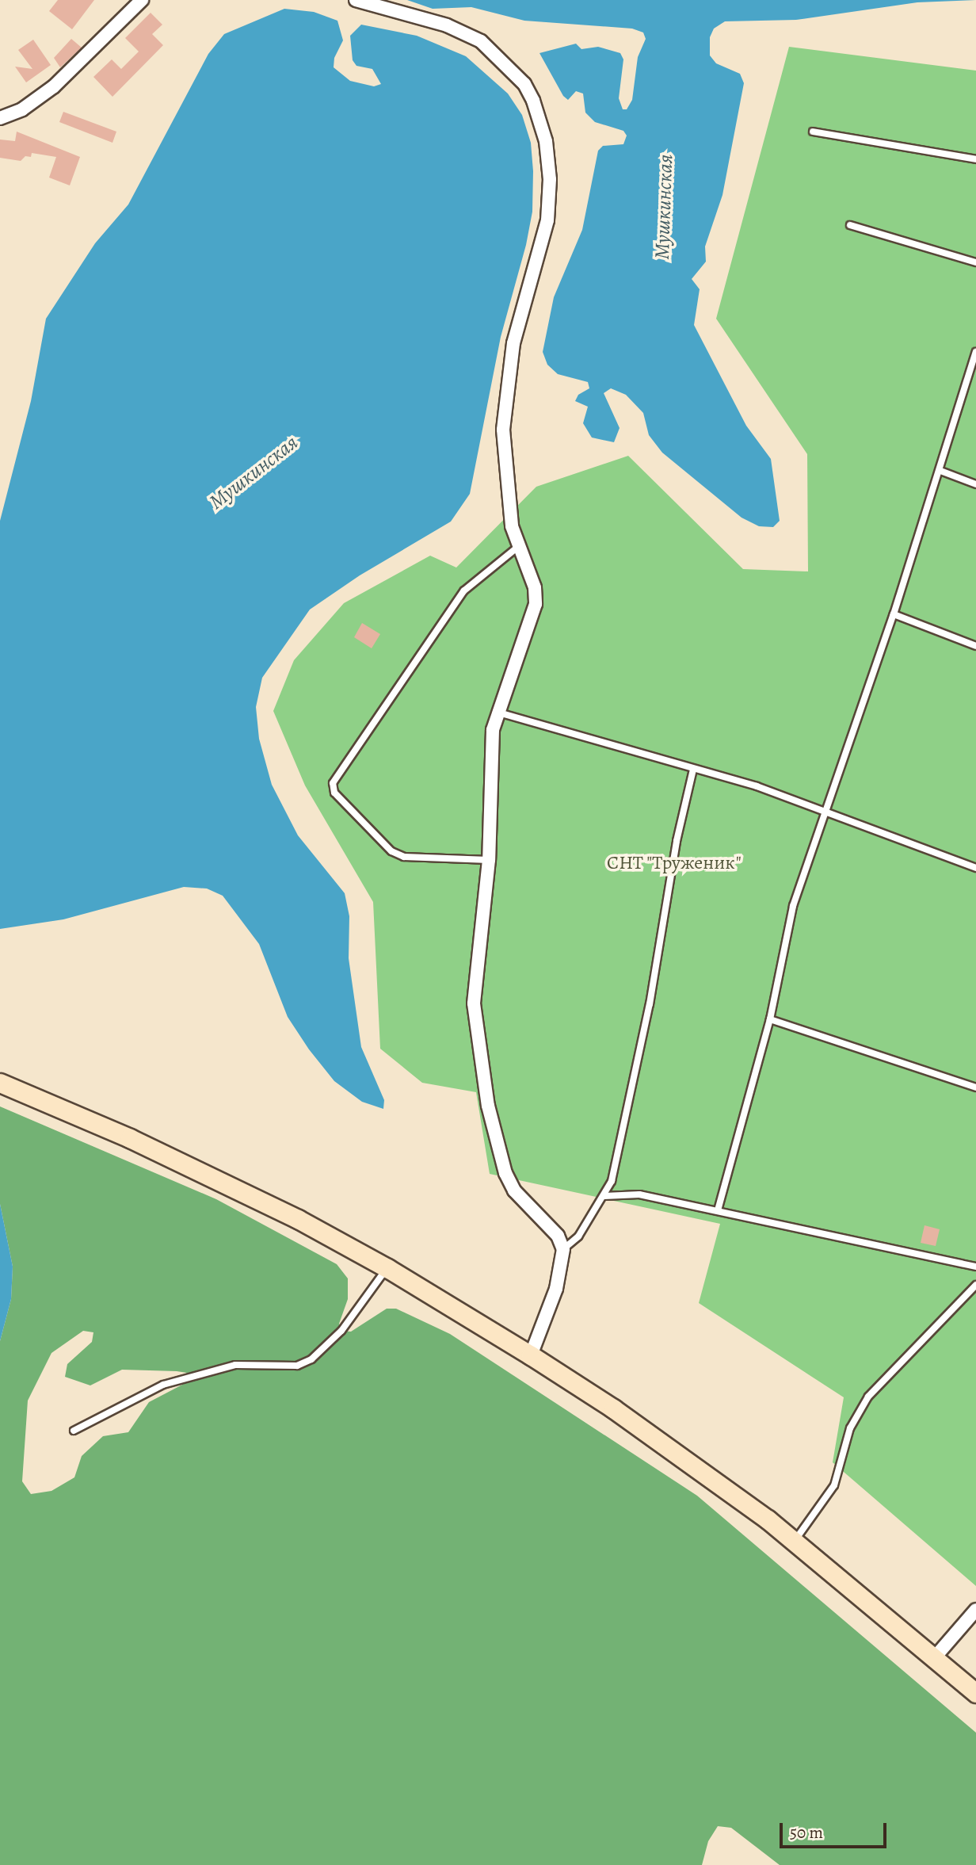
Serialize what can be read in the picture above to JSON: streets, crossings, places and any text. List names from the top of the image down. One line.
{"water":["Мушкинская"],"parks":["СНТ \"Труженик\""],"scale_bar":"50 m"}
